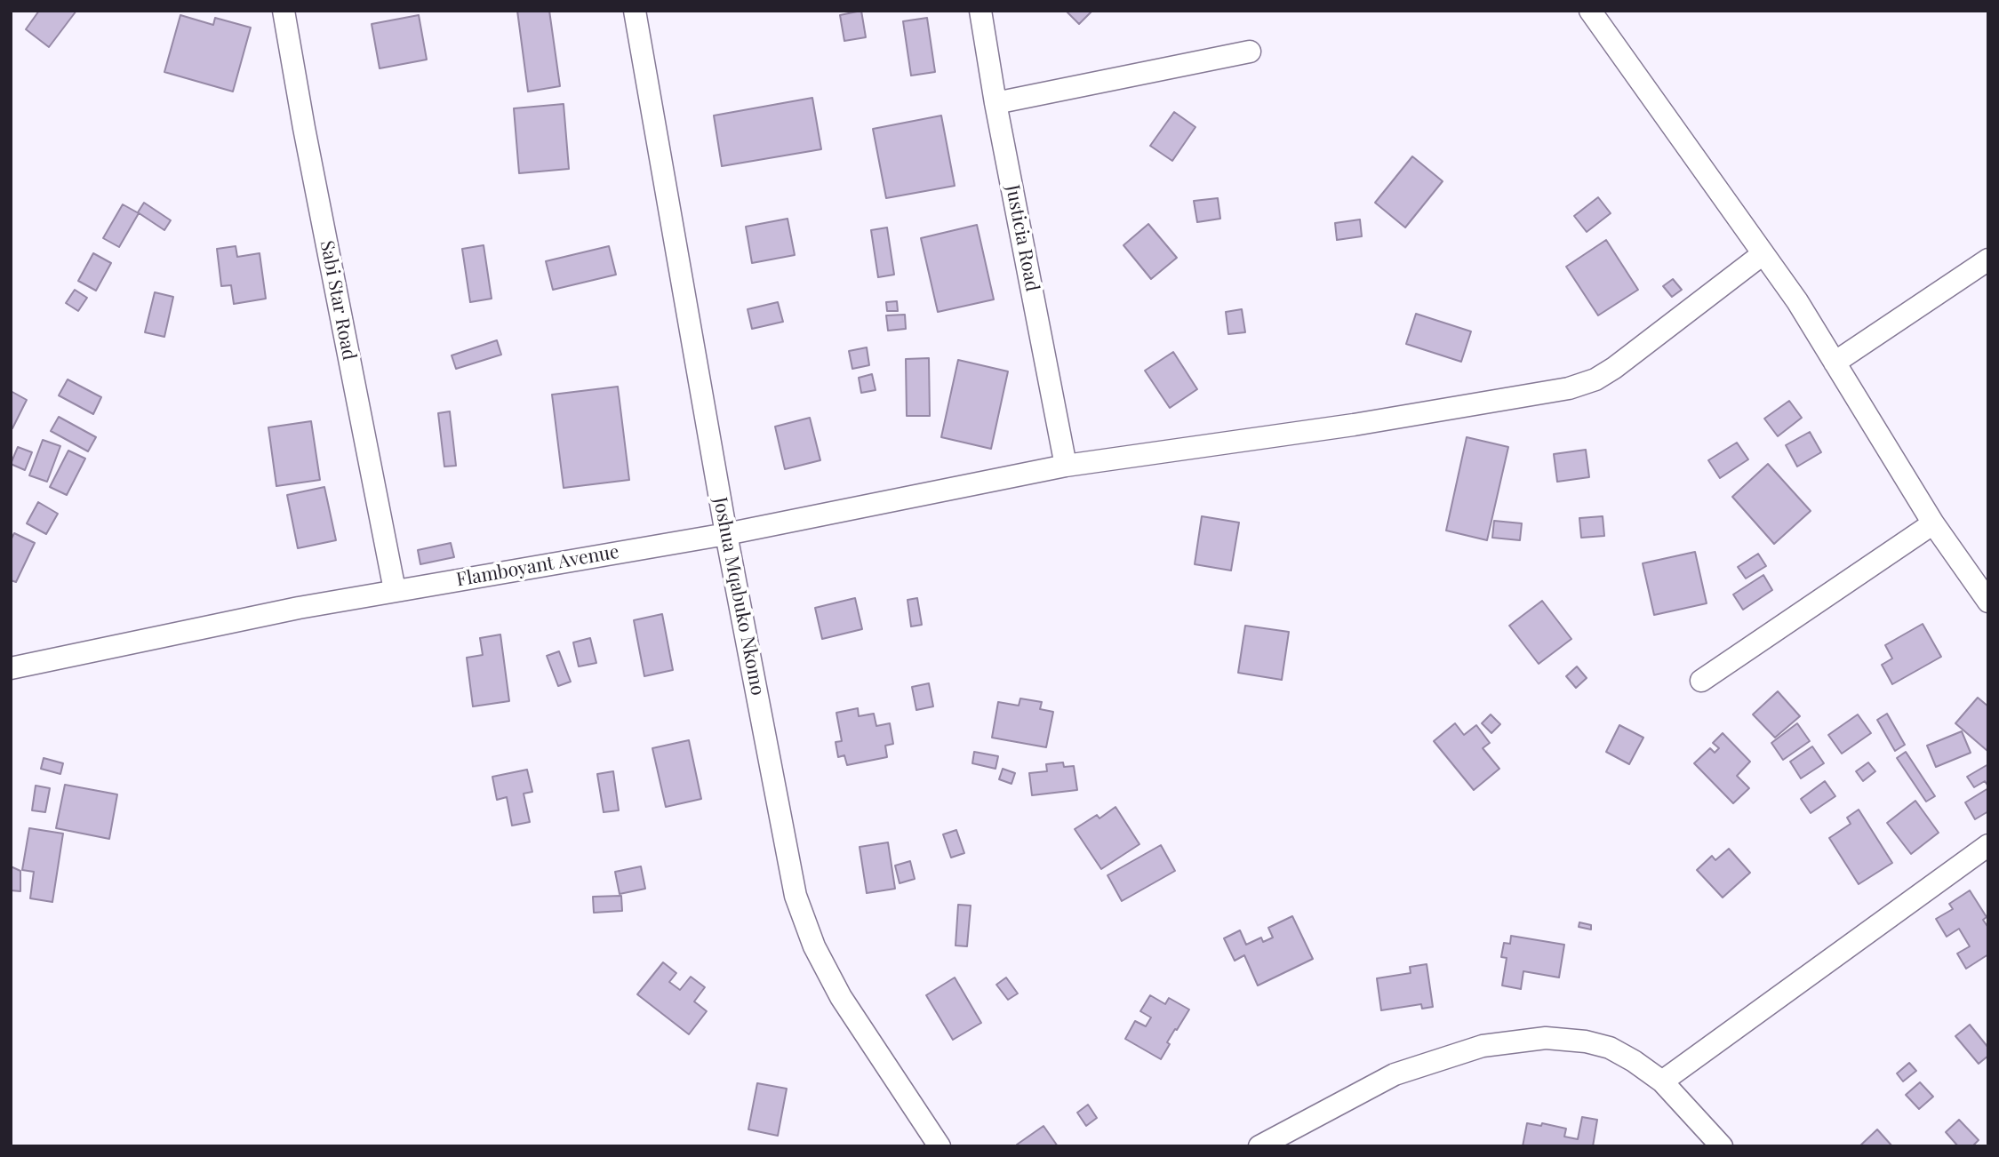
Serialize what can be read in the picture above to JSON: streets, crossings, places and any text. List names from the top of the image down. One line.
{"streets":{"street":["Justicia Road","Sabi Star Road","Flamboyant Avenue","Joshua Mqabuko Nkomo"]},"crossings":[["Justicia Road","Flamboyant Avenue"],["Sabi Star Road","Flamboyant Avenue"],["Flamboyant Avenue","Joshua Mqabuko Nkomo"]]}
